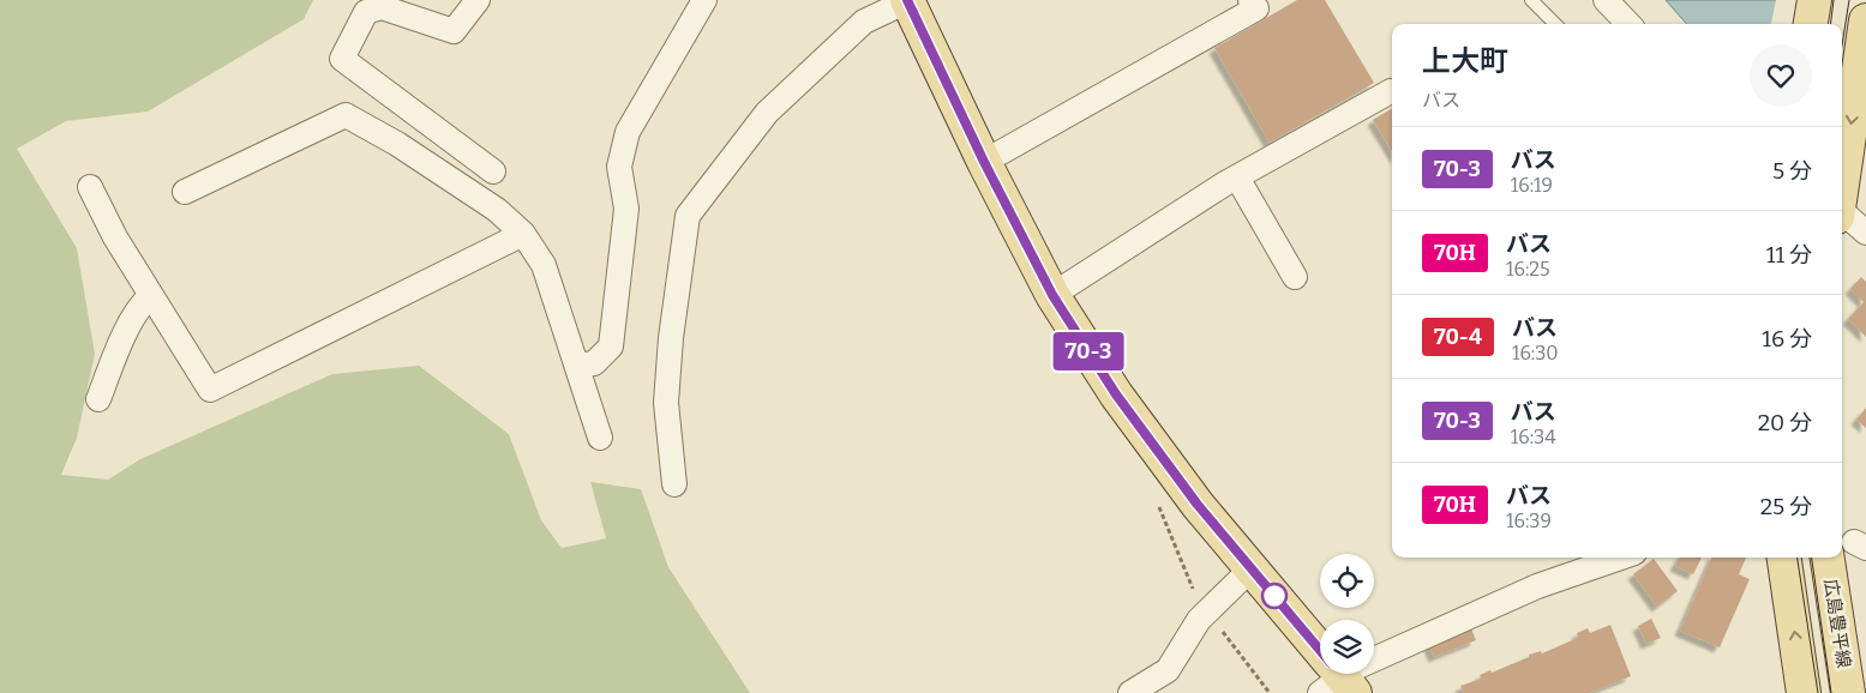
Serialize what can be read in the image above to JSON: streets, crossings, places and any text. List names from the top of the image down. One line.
{"streets":{"main road":["広島豊平線"]},"lines":["bus line 70-3"],"page":{"on_map":"70-3","heading":["上大町","バス"],"list":[{"mark":"70-3","name":"バス","note":"16:19","value":"5 分"},{"mark":"70H","name":"バス","note":"16:25","value":"11 分"},{"mark":"70-4","name":"バス","note":"16:30","value":"16 分"},{"mark":"70-3","name":"バス","note":"16:34","value":"20 分"},{"mark":"70H","name":"バス","note":"16:39","value":"25 分"}]}}
